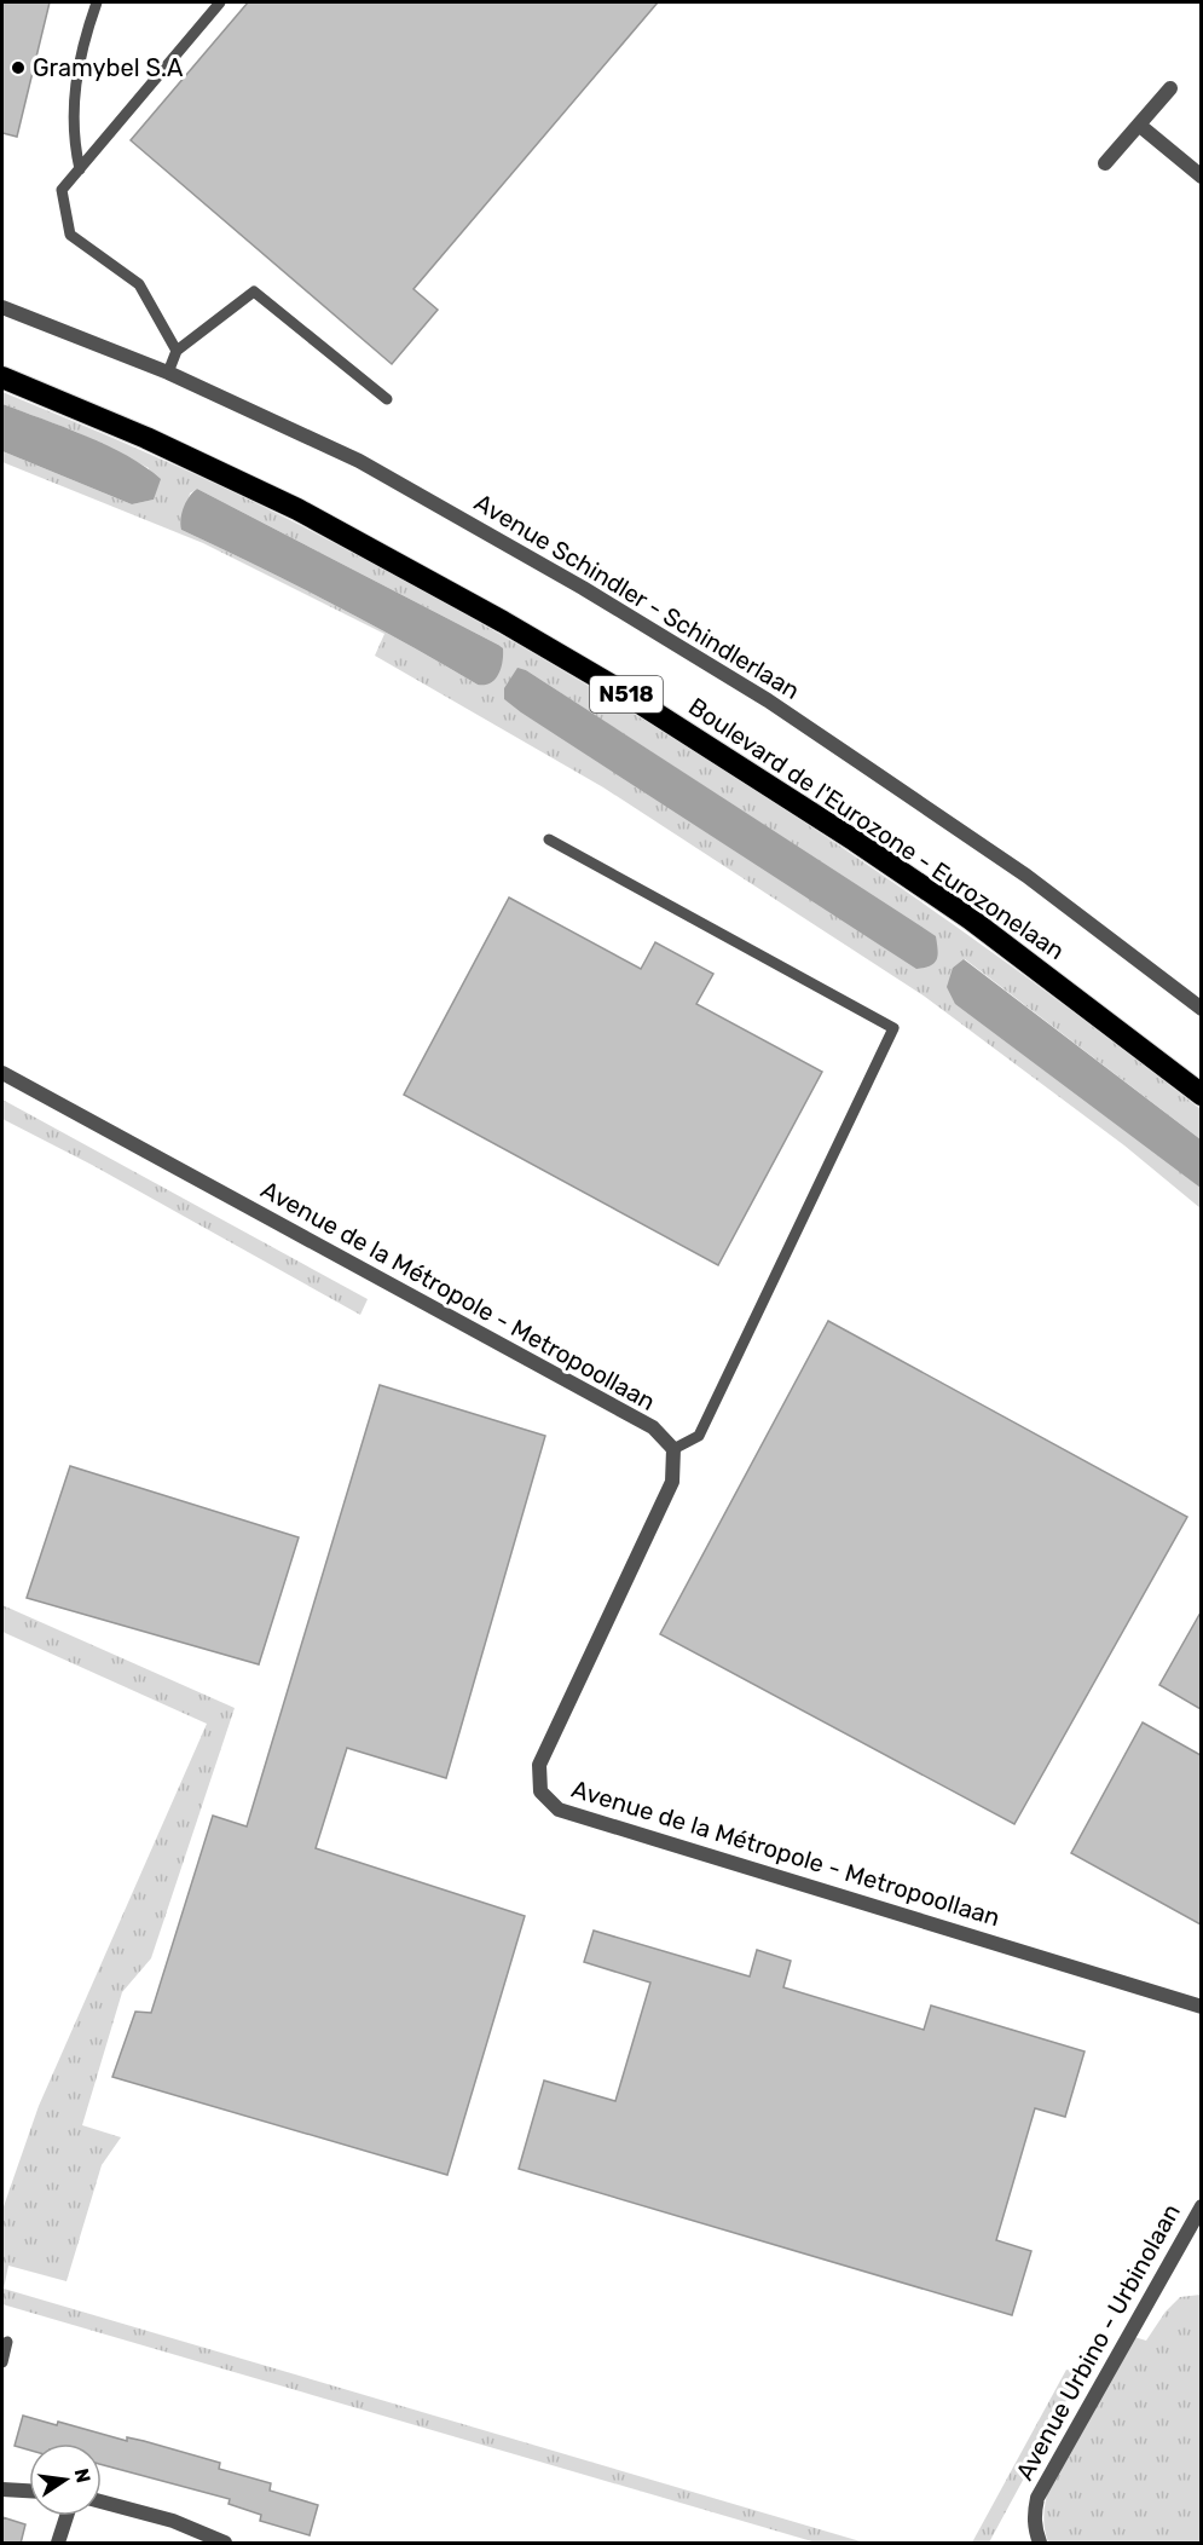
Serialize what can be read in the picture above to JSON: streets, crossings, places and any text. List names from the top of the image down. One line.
{"streets":{"highway":["N518","Boulevard de l'Eurozone - Eurozonelaan"],"street":["Avenue Schindler - Schindlerlaan","Avenue de la Métropole - Metropoollaan","Avenue Urbino - Urbinolaan"]},"places":["Gramybel S.A"],"north":"right"}
